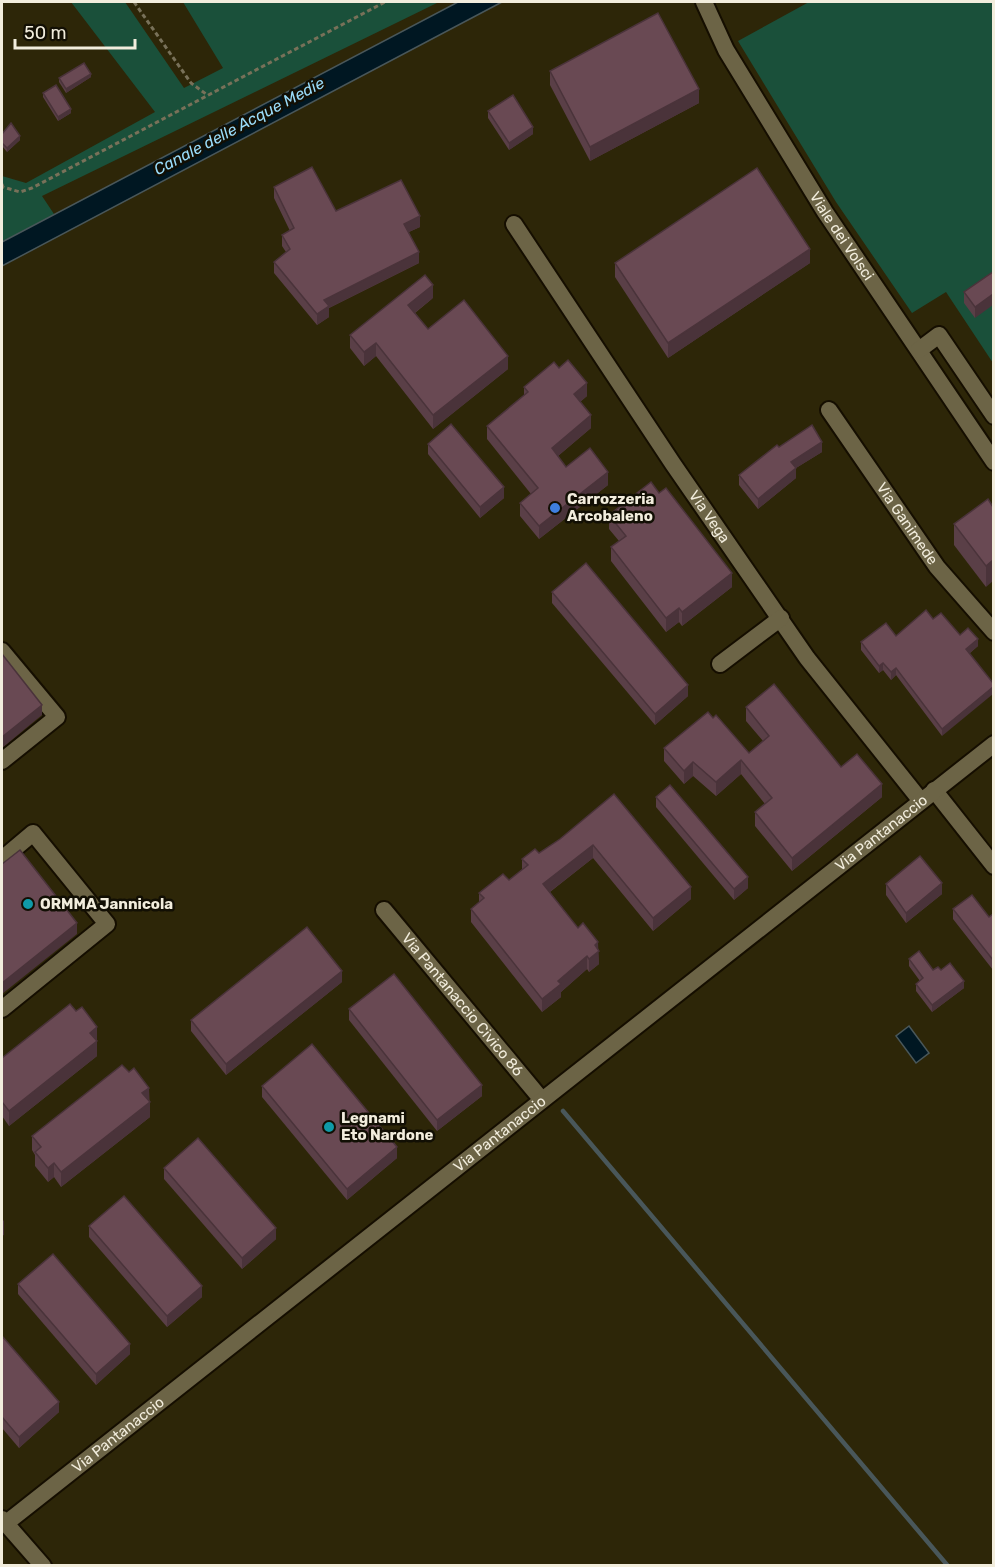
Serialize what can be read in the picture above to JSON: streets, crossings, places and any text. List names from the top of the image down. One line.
{"streets":{"street":["Viale dei Volsci","Via Vega","Via Ganimede","Via Pantanaccio","Via Pantanaccio Civico 86"]},"crossings":[["Via Vega","Via Pantanaccio"],["Via Pantanaccio","Via Pantanaccio Civico 86"]],"water":["Canale delle Acque Medie"],"places":["Carrozzeria Arcobaleno","ORMMA Jannicola","Legnami Eto Nardone"],"scale_bar":"50 m"}
